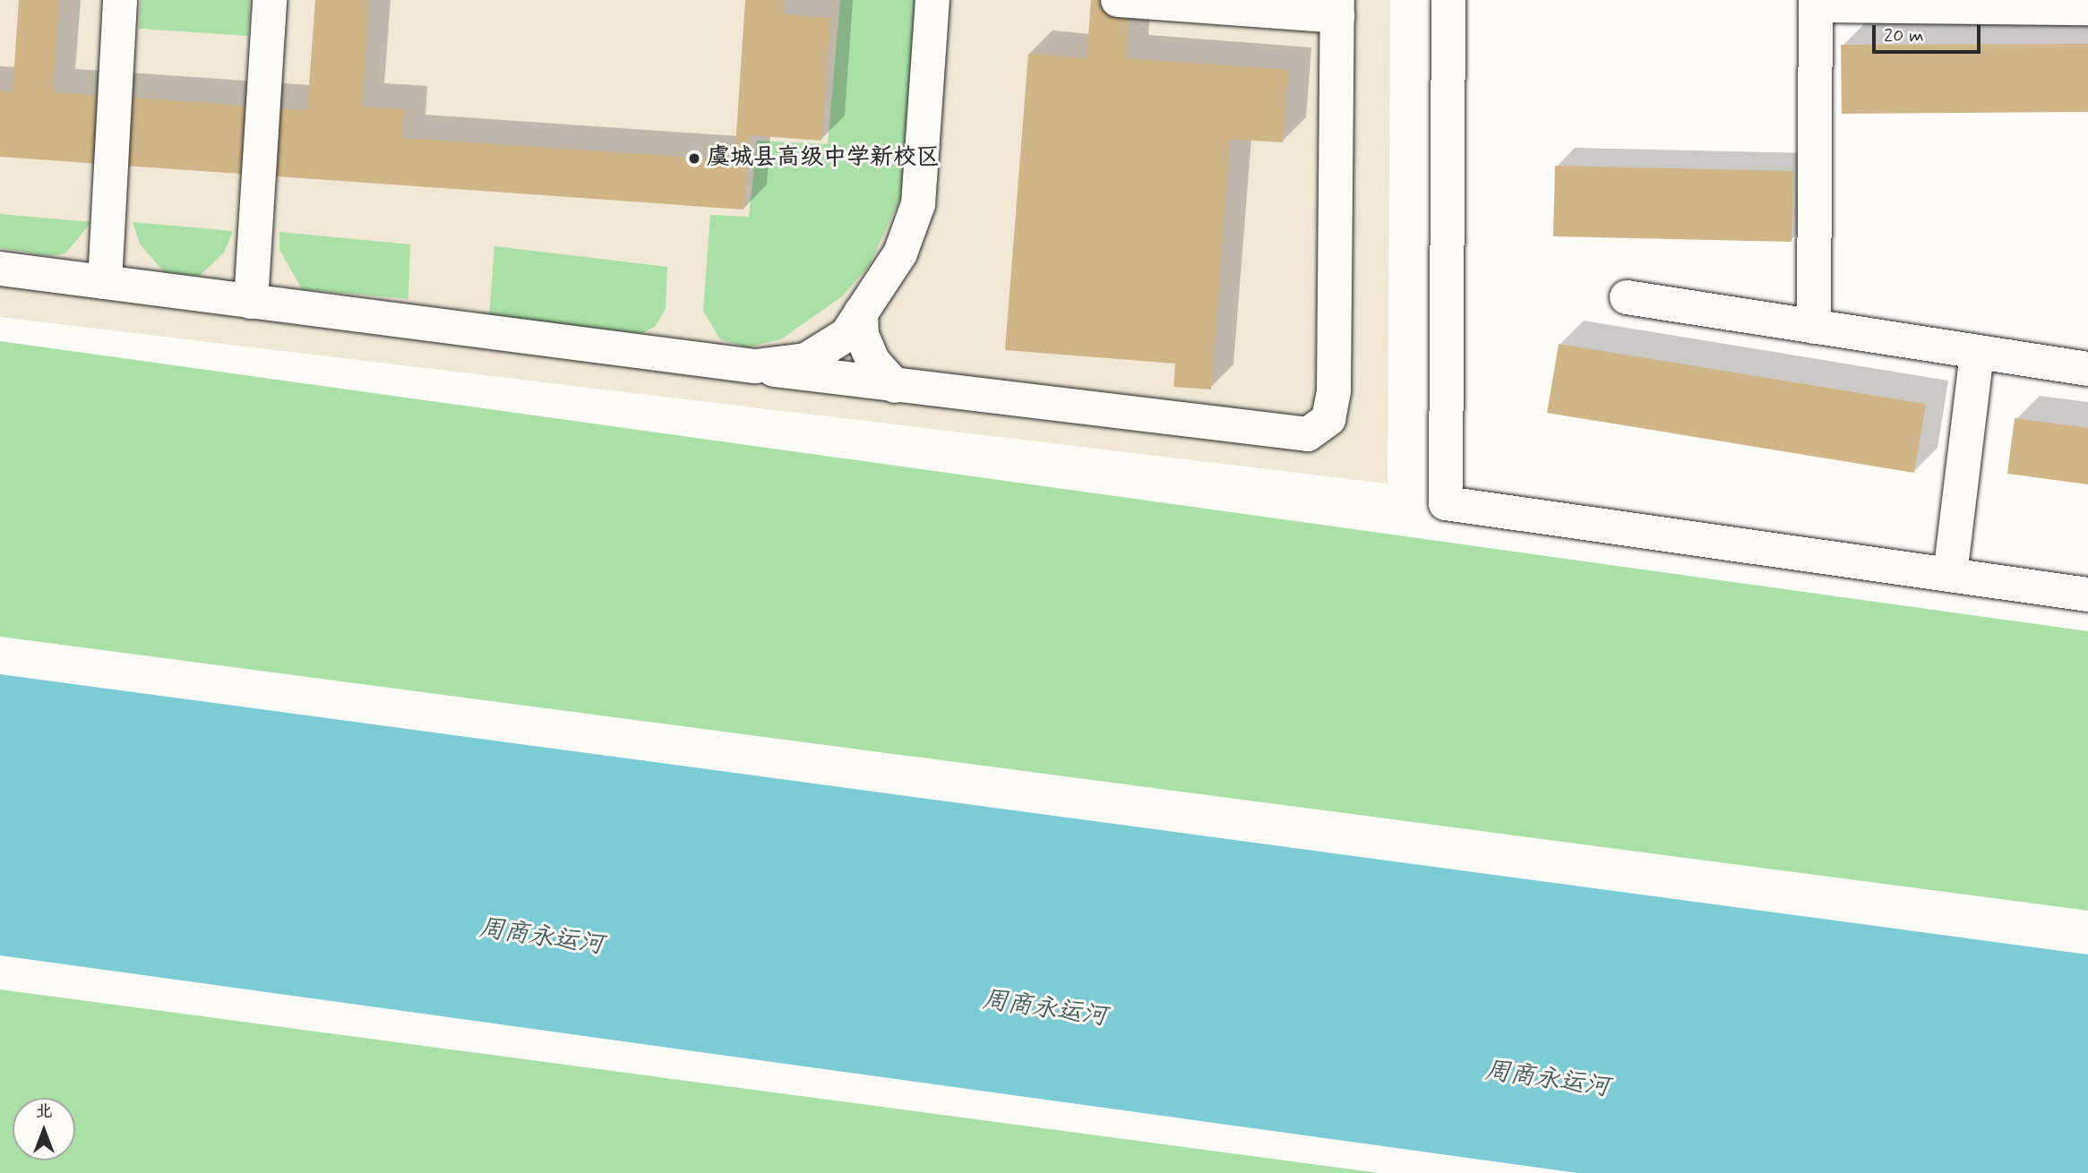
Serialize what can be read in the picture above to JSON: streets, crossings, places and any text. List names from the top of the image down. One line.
{"water":["周商永运河"],"places":["虞城县高级中学新校区"],"scale_bar":"20 m","north":"top"}
